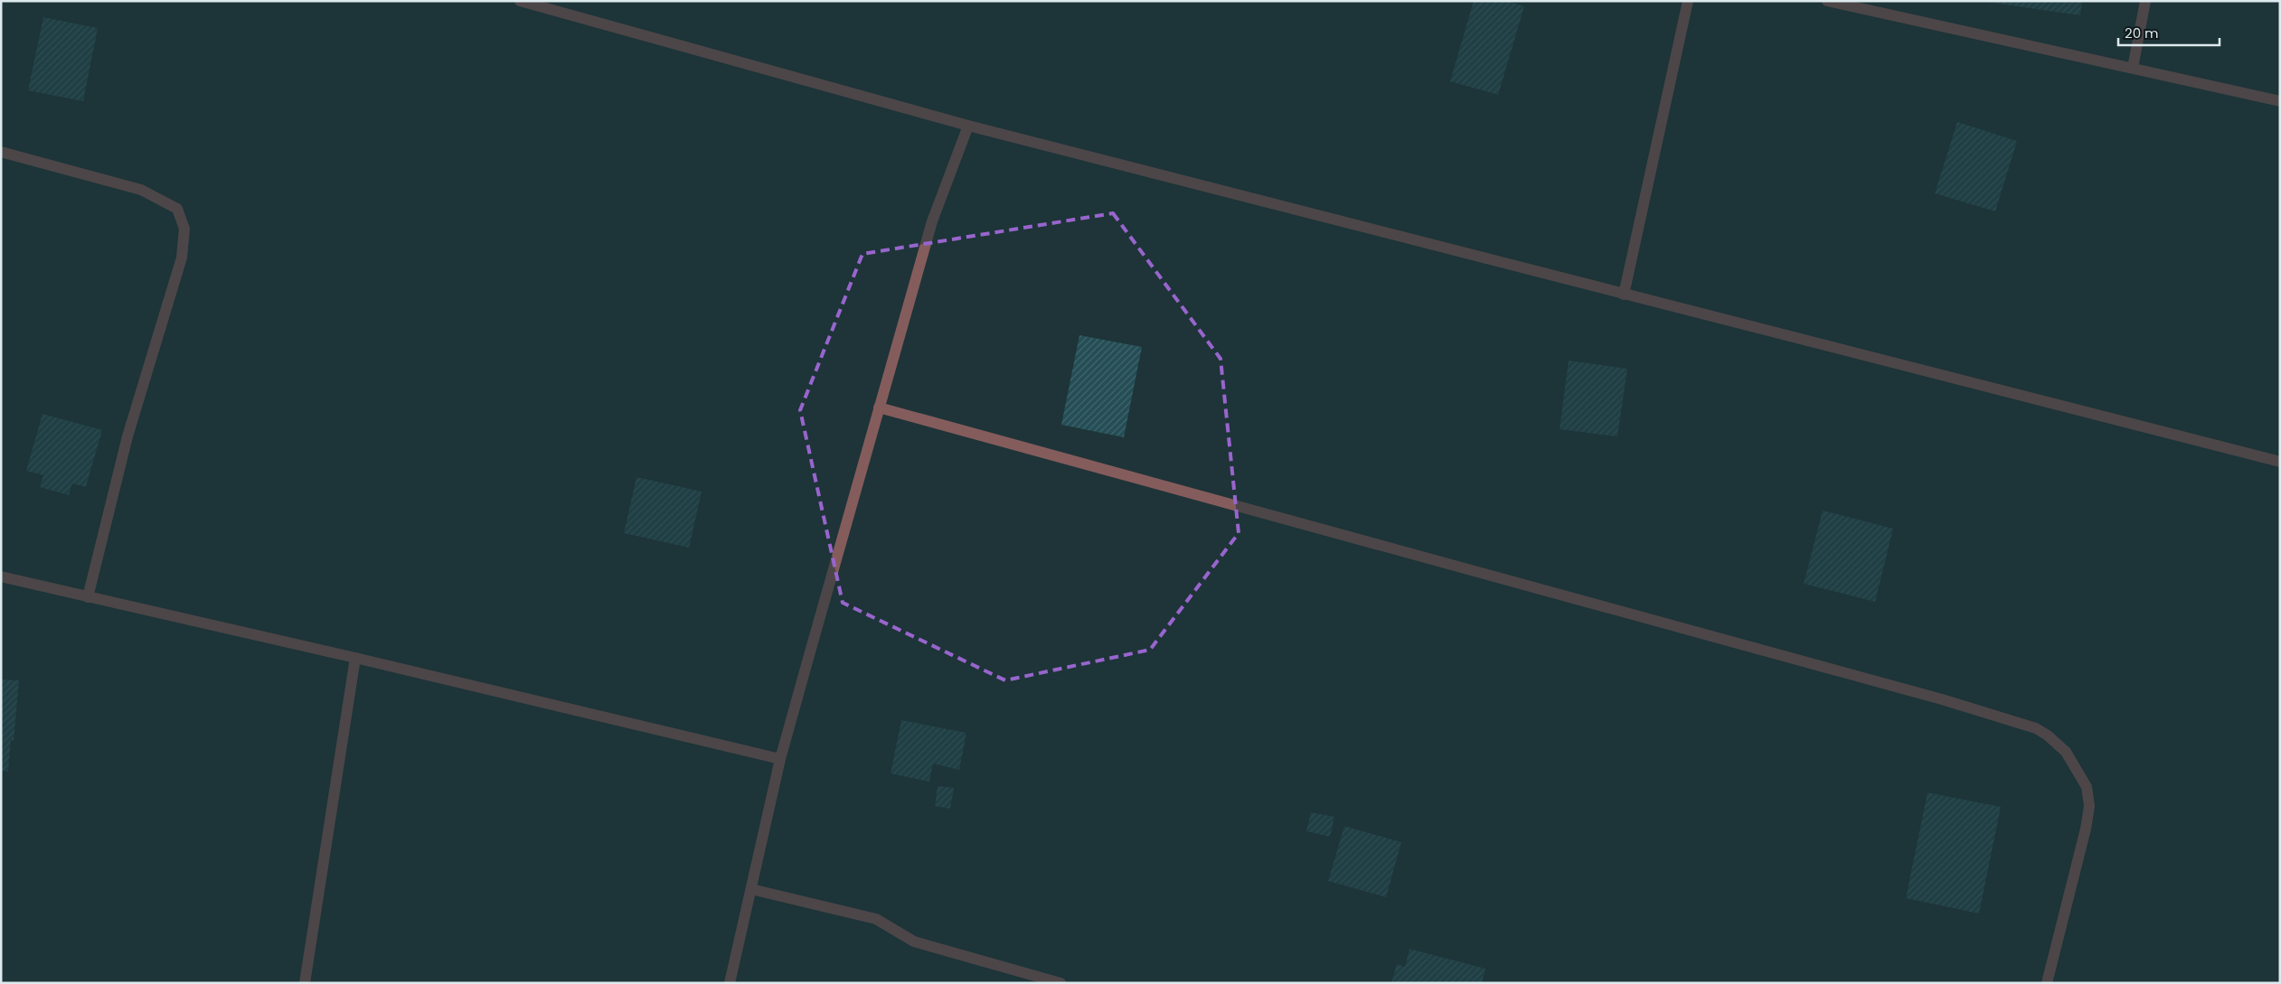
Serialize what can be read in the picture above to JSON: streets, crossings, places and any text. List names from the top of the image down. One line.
{"scale_bar":"20 m"}
